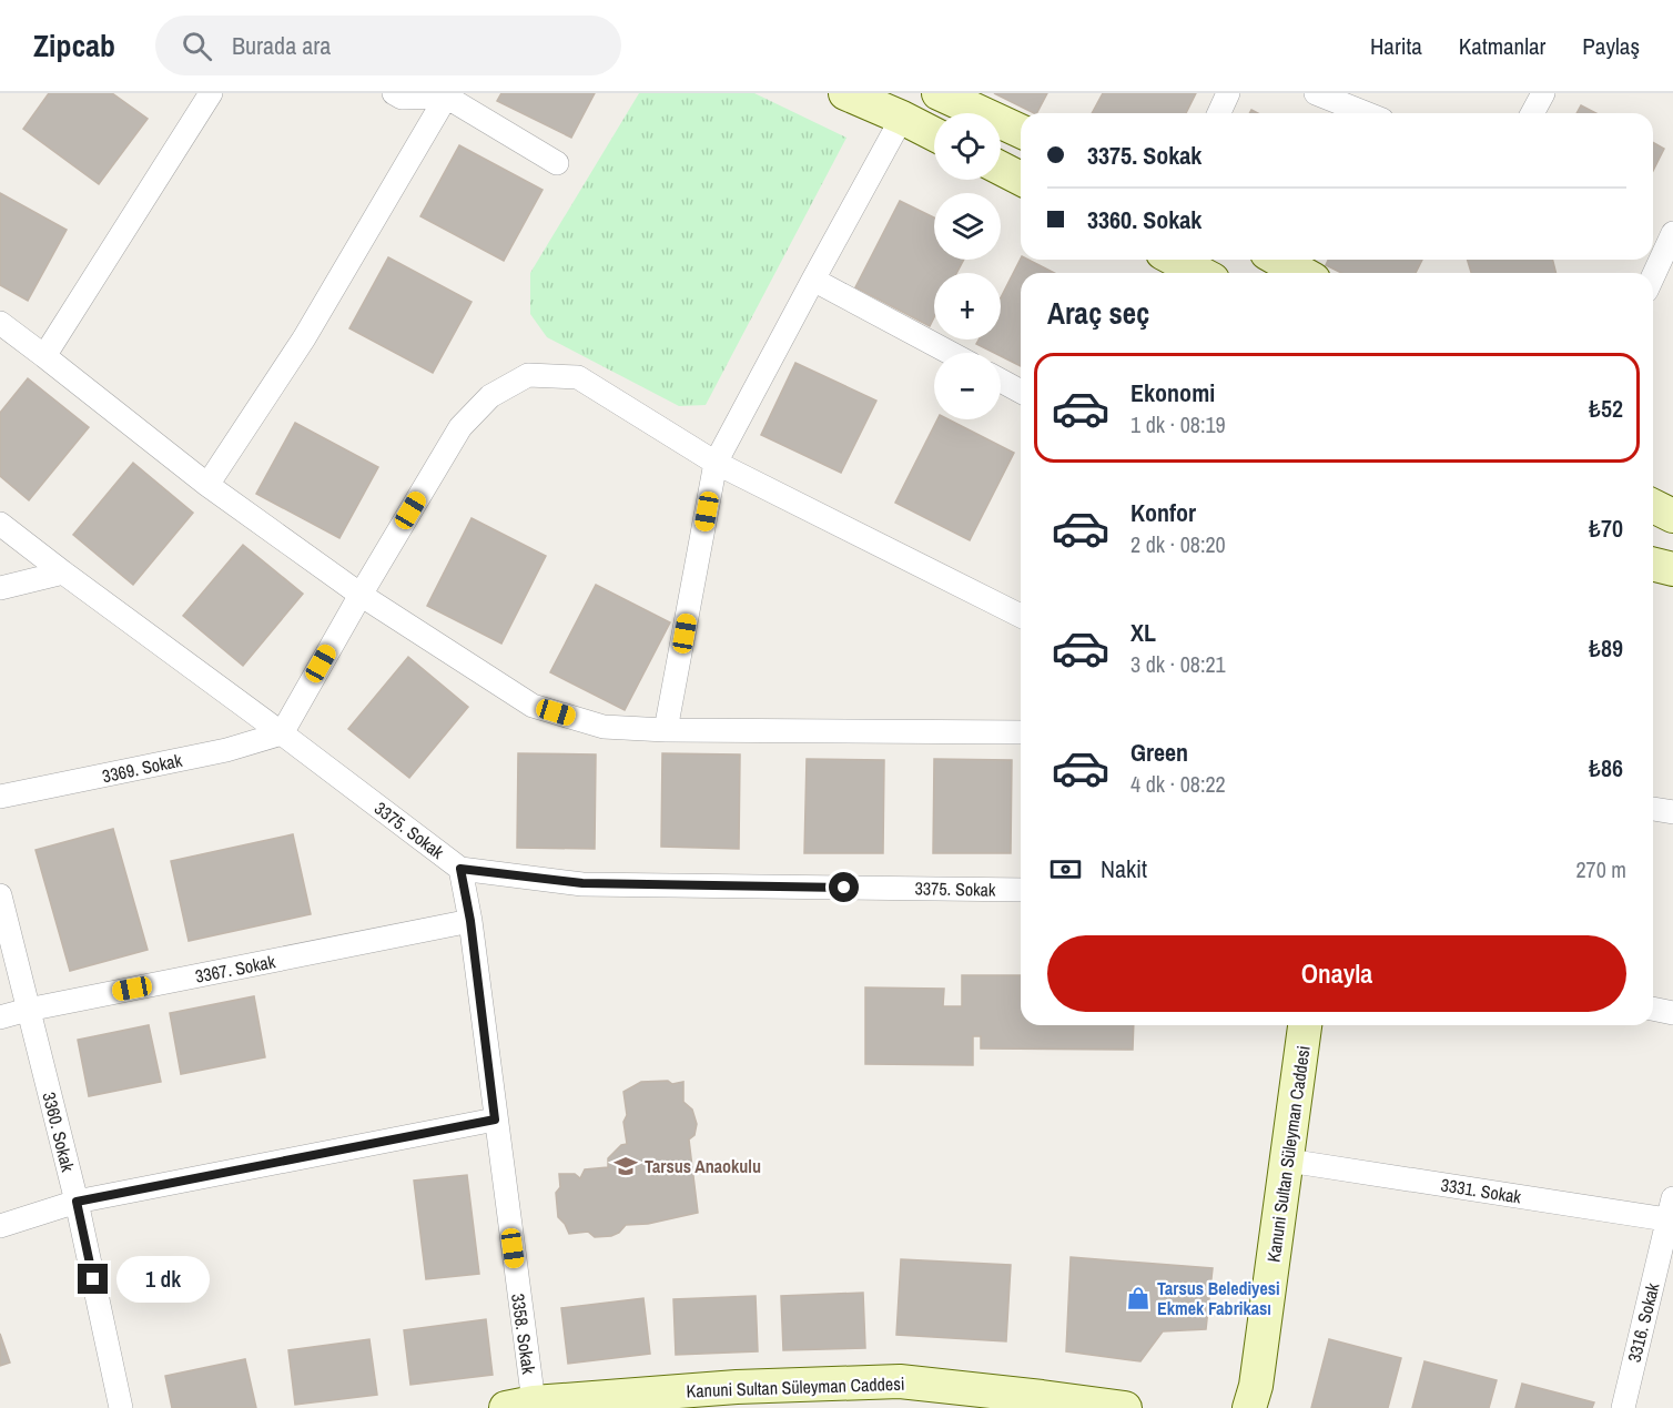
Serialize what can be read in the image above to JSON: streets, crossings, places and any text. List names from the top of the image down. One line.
{"streets":{"street":["3369. Sokak","3375. Sokak","3367. Sokak","3360. Sokak","Kanuni Sultan Süleyman Caddesi","3331. Sokak","3316. Sokak","3358. Sokak"]},"crossings":[["3369. Sokak","3375. Sokak"],["3375. Sokak","3358. Sokak"],["3367. Sokak","3360. Sokak"],["3367. Sokak","3358. Sokak"],["Kanuni Sultan Süleyman Caddesi","3331. Sokak"],["Kanuni Sultan Süleyman Caddesi","3358. Sokak"],["3331. Sokak","3316. Sokak"]],"places":{"school or university":["Tarsus Anaokulu"],"shop":["Tarsus Belediyesi Ekmek Fabrikası"]},"page":{"header":"Zipcab","search":"Burada ara","nav":["Harita","Katmanlar","Paylaş"],"map_buttons":["+","−"],"banner":["3375. Sokak","3360. Sokak"],"heading":"Araç seç","list":[{"name":"Ekonomi","note":"1 dk · 08:19","value":"₺52"},{"name":"Konfor","note":"2 dk · 08:20","value":"₺70"},{"name":"XL","note":"3 dk · 08:21","value":"₺89"},{"name":"Green","note":"4 dk · 08:22","value":"₺86"}],"pay":["Nakit","270 m"],"buttons":"Onayla","bubble":"1 dk"}}
